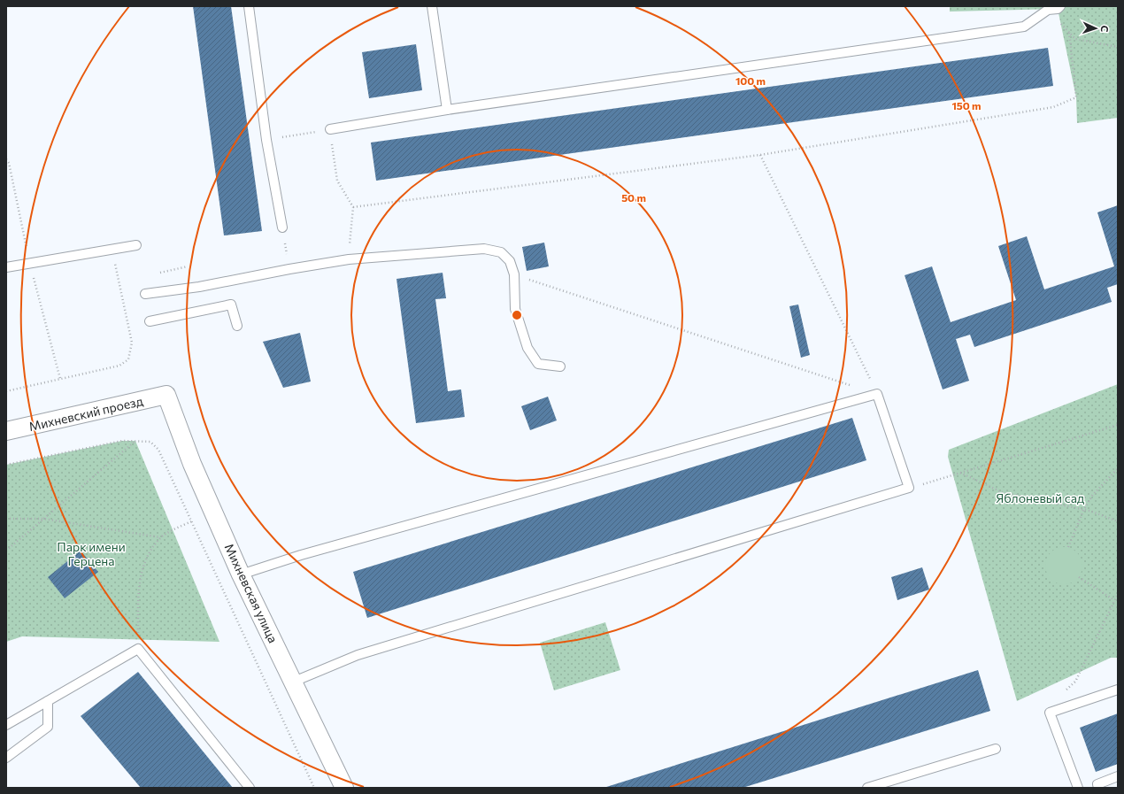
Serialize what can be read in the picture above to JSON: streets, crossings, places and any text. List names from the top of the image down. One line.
{"streets":{"street":["Михневский проезд","Михневская улица"]},"crossings":[["Михневский проезд","Михневская улица"]],"parks":["Яблоневый сад","Парк имени Герцена"],"north":"right","rings":["100 m","150 m","50 m"]}
